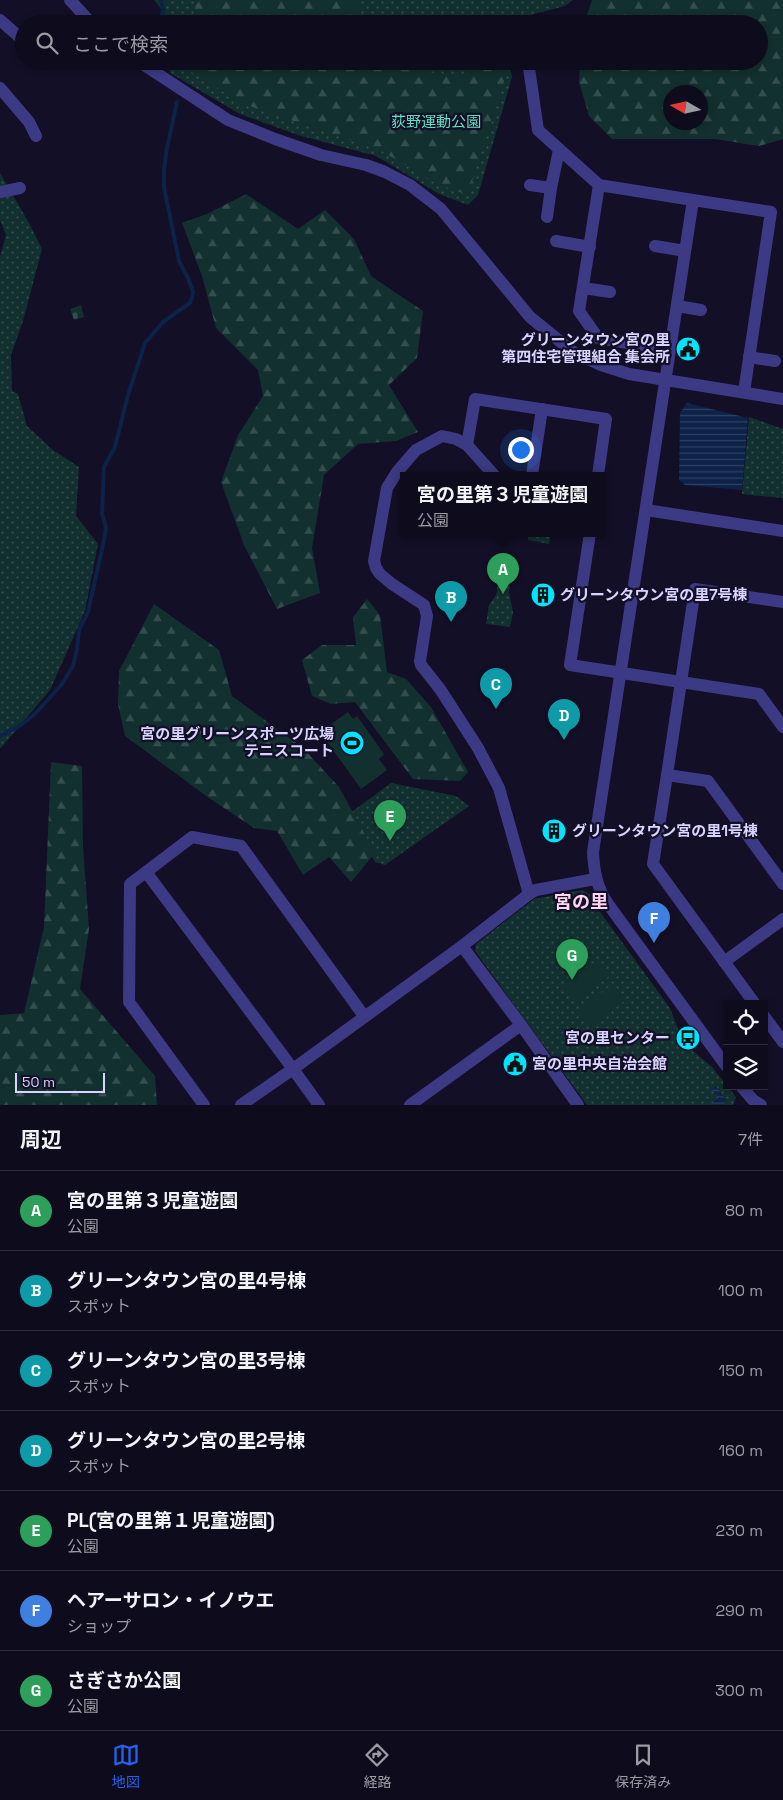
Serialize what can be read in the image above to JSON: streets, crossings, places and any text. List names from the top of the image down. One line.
{"districts":["宮の里"],"parks":["荻野運動公園"],"places":{"public building":["グリーンタウン宮の里 第四住宅管理組合 集会所","宮の里中央自治会館"],"building":["グリーンタウン宮の里7号棟","グリーンタウン宮の里1号棟"],"sports":["宮の里グリーンスポーツ広場 テニスコート"],"bus stop":["宮の里センター"]},"scale_bar":"50 m","north":"left","page":{"search":"ここで検索","popup":["宮の里第３児童遊園","公園"],"pins":["A","B","C","D","E","F","G"],"scale":"50 m","heading":["周辺","7件"],"list":[{"mark":"A","name":"宮の里第３児童遊園","note":"公園","value":"80 m"},{"mark":"B","name":"グリーンタウン宮の里4号棟","note":"スポット","value":"100 m"},{"mark":"C","name":"グリーンタウン宮の里3号棟","note":"スポット","value":"150 m"},{"mark":"D","name":"グリーンタウン宮の里2号棟","note":"スポット","value":"160 m"},{"mark":"E","name":"PL(宮の里第１児童遊園)","note":"公園","value":"230 m"},{"mark":"F","name":"ヘアーサロン・イノウエ","note":"ショップ","value":"290 m"},{"mark":"G","name":"さぎさか公園","note":"公園","value":"300 m"}],"nav":["地図","経路","保存済み"]}}
